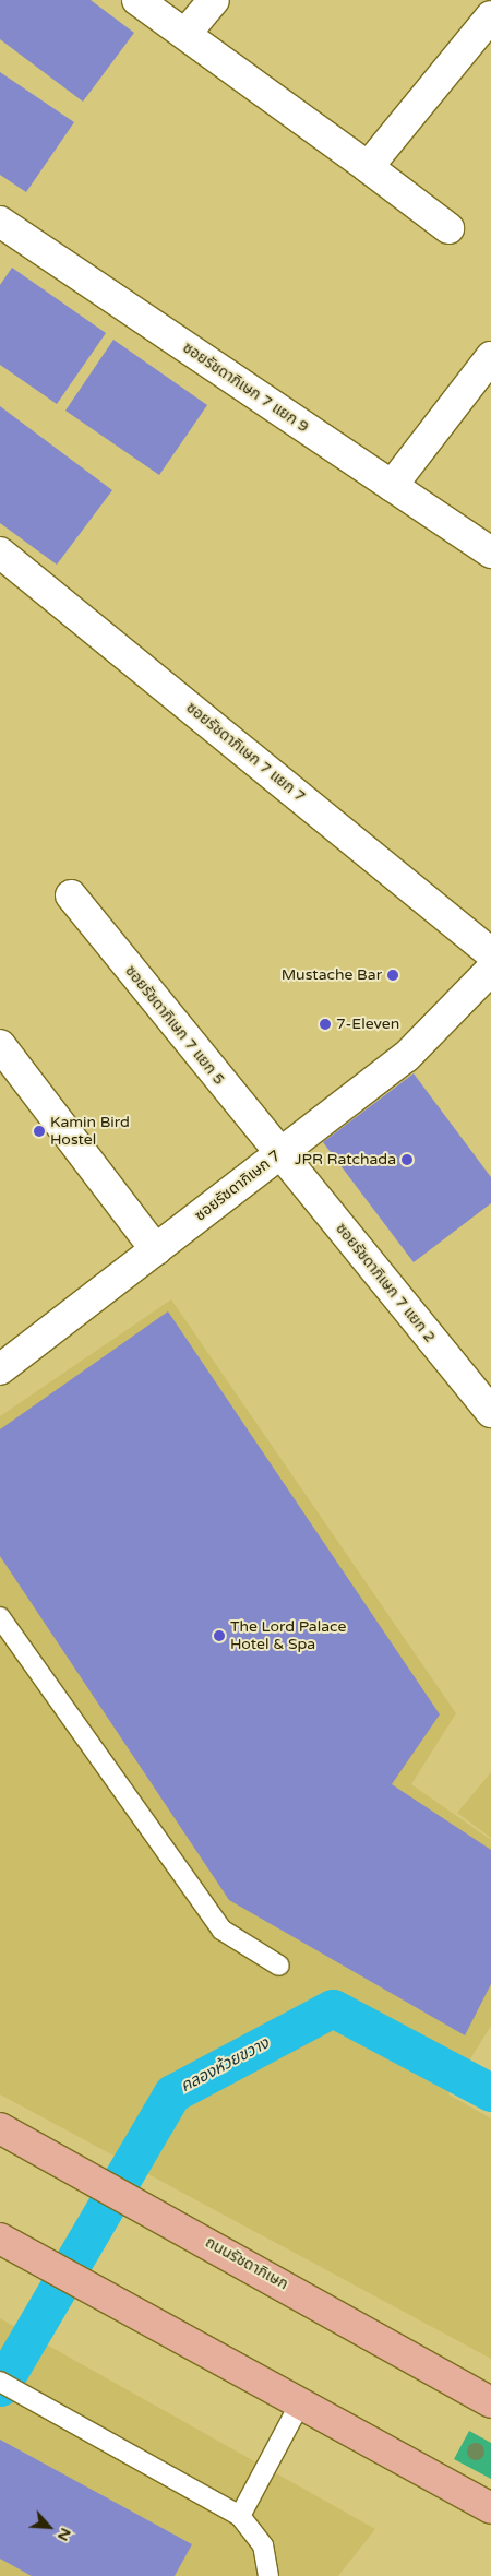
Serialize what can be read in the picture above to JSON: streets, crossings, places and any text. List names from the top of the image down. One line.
{"streets":{"main road":["ถนนรัชดาภิเษก"],"street":["ซอยรัชดาภิเษก 7 แยก 9","ซอยรัชดาภิเษก 7 แยก 7","ซอยรัชดาภิเษก 7 แยก 5","ซอยรัชดาภิเษก 7","ซอยรัชดาภิเษก 7 แยก 2"]},"crossings":[["ซอยรัชดาภิเษก 7 แยก 5","ซอยรัชดาภิเษก 7"],["ซอยรัชดาภิเษก 7 แยก 5","ซอยรัชดาภิเษก 7 แยก 2"],["ซอยรัชดาภิเษก 7","ซอยรัชดาภิเษก 7 แยก 2"]],"water":["คลองห้วยขวาง"],"places":["Mustache Bar","7-Eleven","Kamin Bird Hostel","JPR Ratchada","The Lord Palace Hotel & Spa"],"north":"bottom right"}
